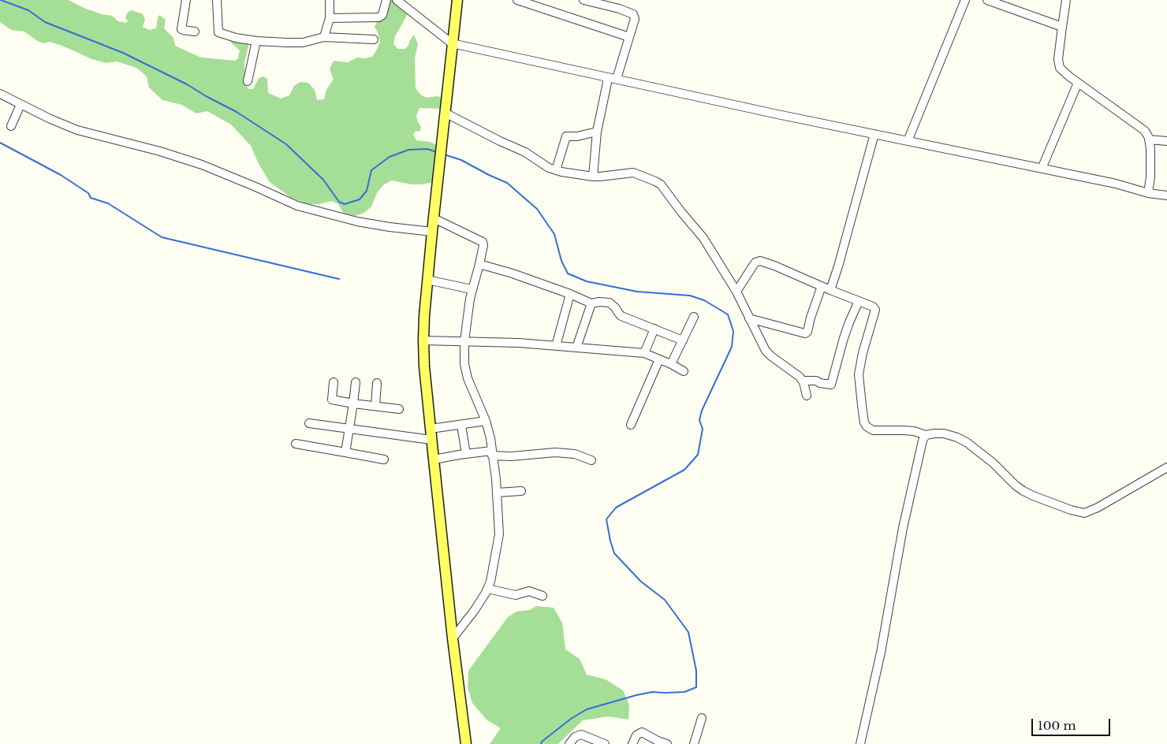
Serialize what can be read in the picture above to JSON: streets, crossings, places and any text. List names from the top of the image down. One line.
{"scale_bar":"100 m"}
